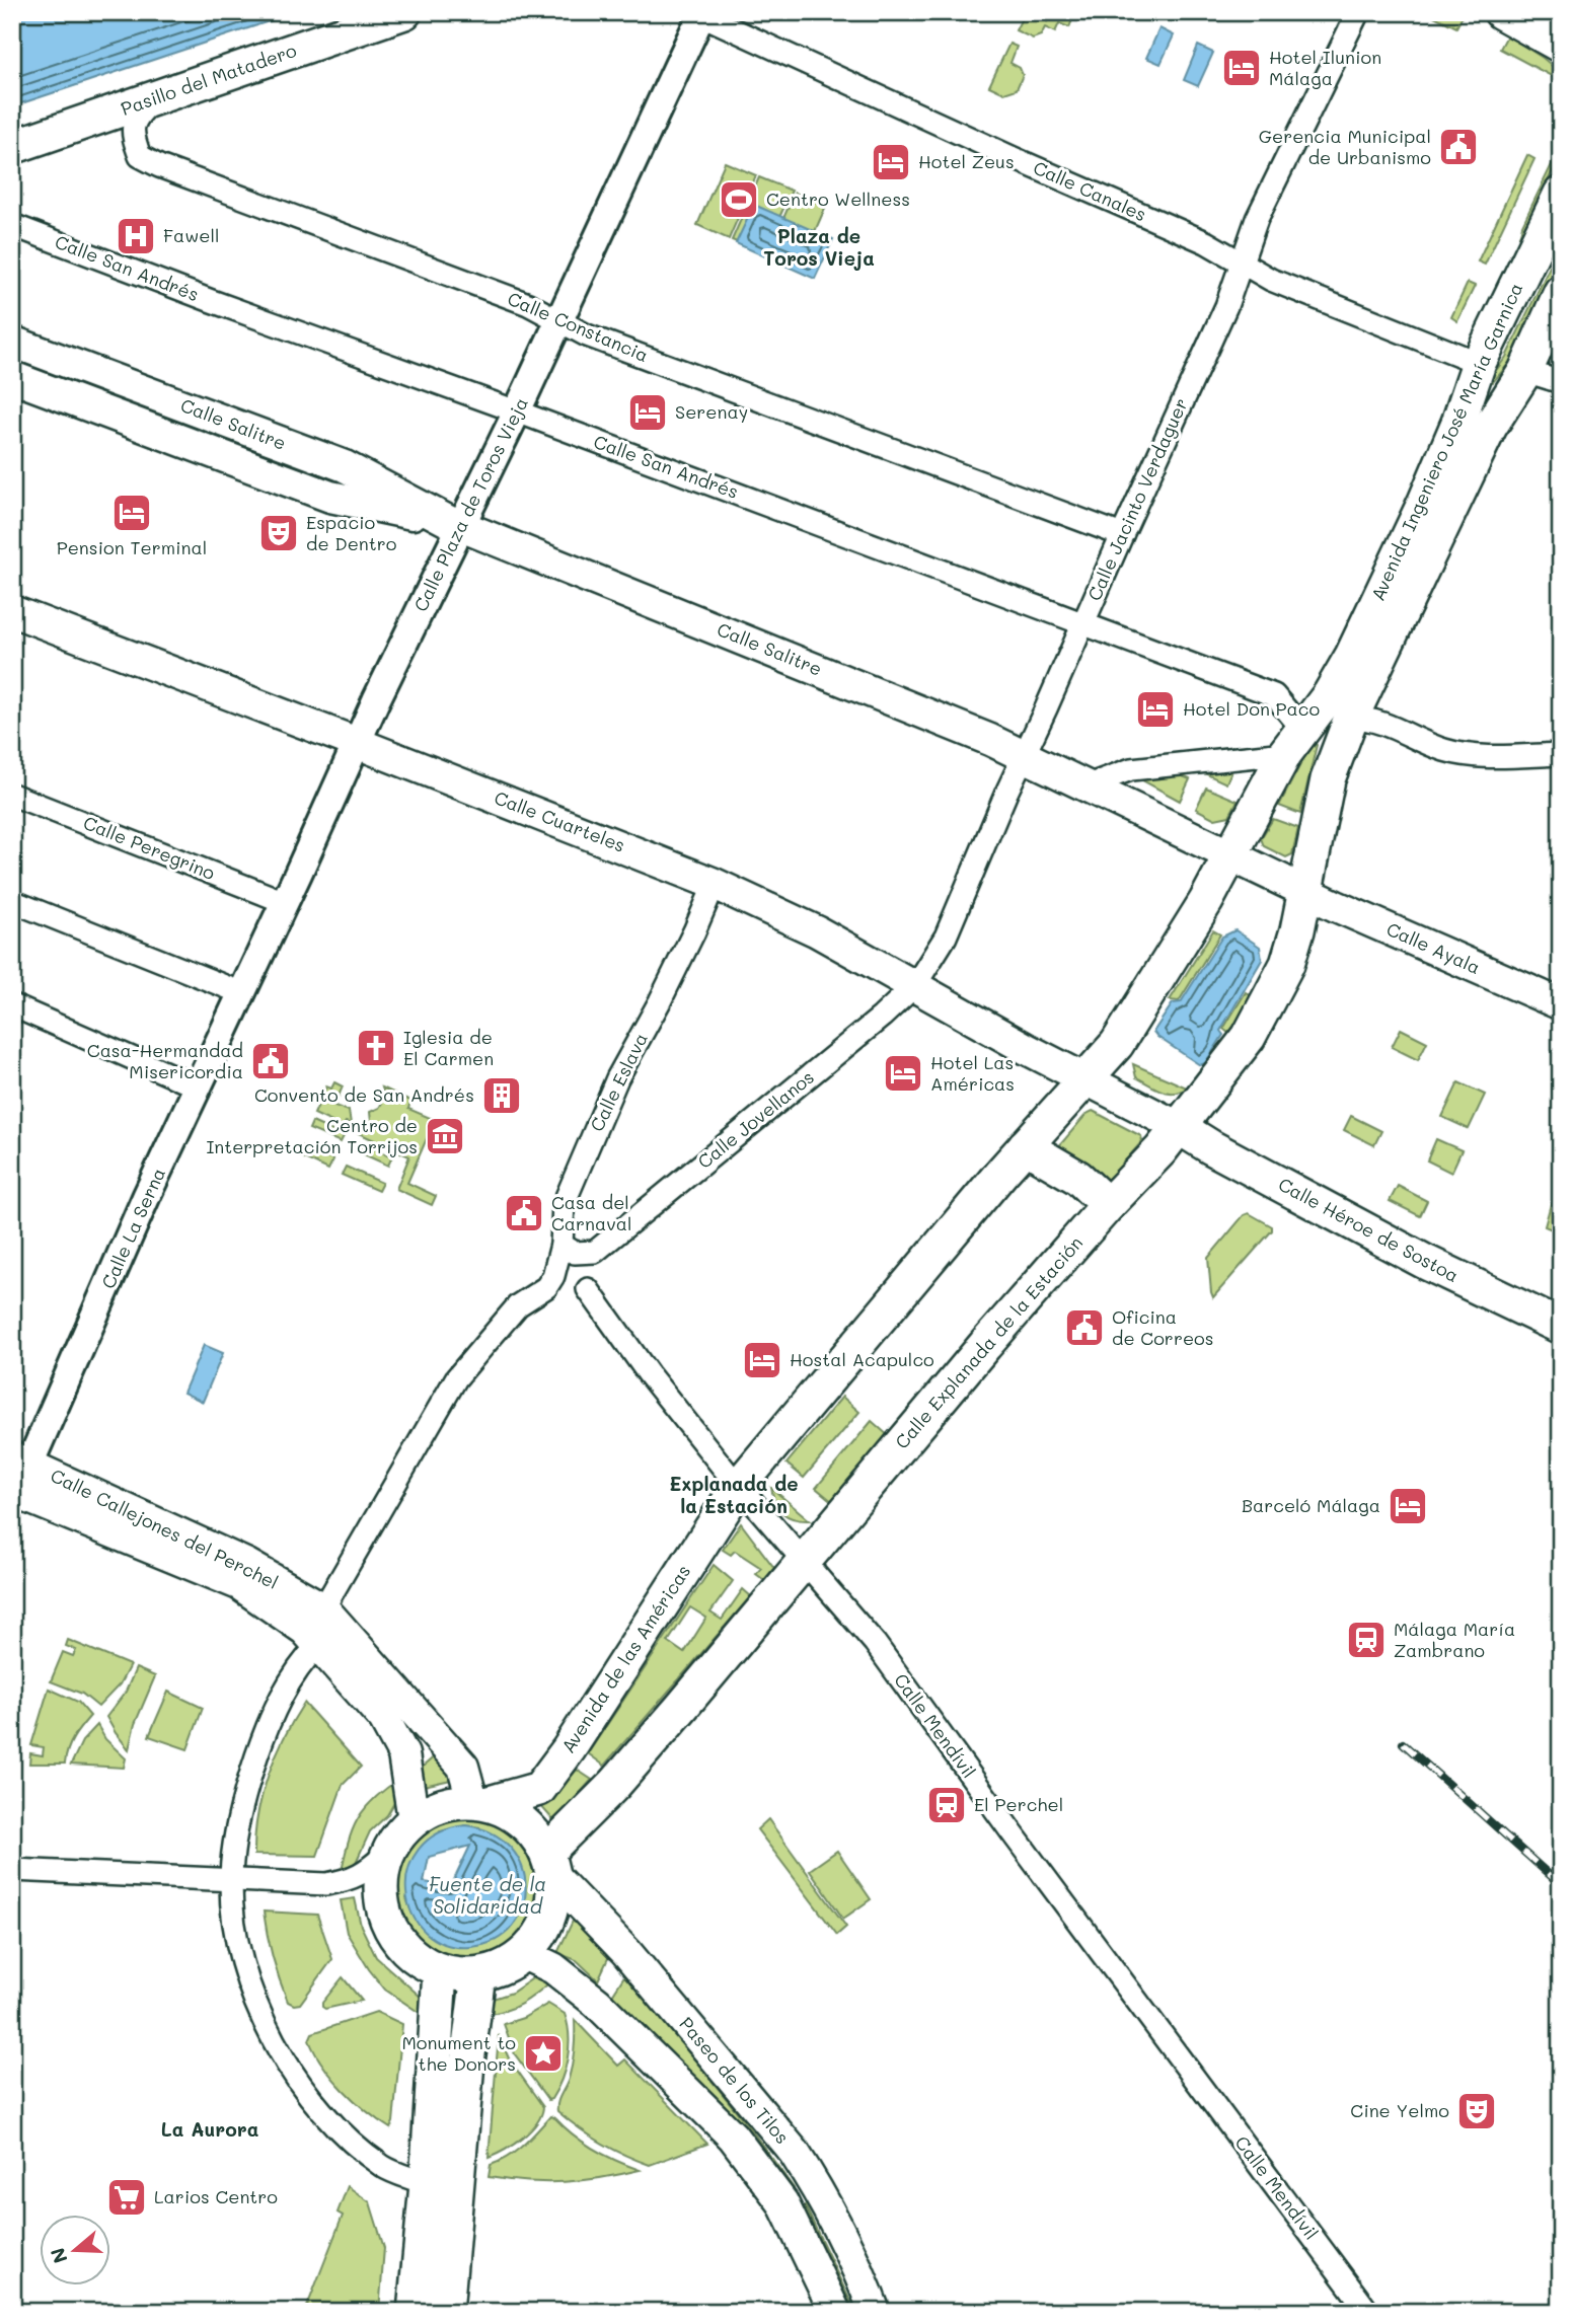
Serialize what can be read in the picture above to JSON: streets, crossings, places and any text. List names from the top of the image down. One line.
{"streets":{"main road":["Pasillo del Matadero","Calle Salitre","Avenida Ingeniero José María Garnica","Calle Cuarteles","Calle Ayala","Calle Héroe de Sostoa","Calle Explanada de la Estación","Calle Callejones del Perchel","Avenida de las Américas","Paseo de los Tilos"],"street":["Calle Canales","Calle San Andrés","Calle Constancia","Calle Jacinto Verdaguer","Calle Plaza de Toros Vieja","Calle Peregrino","Calle Eslava","Calle Jovellanos","Calle La Serna","Calle Mendívil"]},"crossings":[["Pasillo del Matadero","Calle Constancia"],["Calle Canales","Avenida Ingeniero José María Garnica"],["Calle Canales","Calle Jacinto Verdaguer"],["Calle Canales","Calle Plaza de Toros Vieja"],["Calle San Andrés","Avenida Ingeniero José María Garnica"],["Calle San Andrés","Calle Jacinto Verdaguer"],["Calle San Andrés","Calle Plaza de Toros Vieja"],["Calle Constancia","Calle Jacinto Verdaguer"],["Calle Constancia","Calle Plaza de Toros Vieja"],["Calle Salitre","Avenida Ingeniero José María Garnica"],["Calle Salitre","Calle Jacinto Verdaguer"],["Calle Salitre","Calle Plaza de Toros Vieja"],["Calle Salitre","Calle Ayala"],["Avenida Ingeniero José María Garnica","Calle Cuarteles"],["Avenida Ingeniero José María Garnica","Calle Ayala"],["Avenida Ingeniero José María Garnica","Calle Héroe de Sostoa"],["Avenida Ingeniero José María Garnica","Calle Explanada de la Estación"],["Calle Jacinto Verdaguer","Calle Cuarteles"],["Calle Jacinto Verdaguer","Calle Jovellanos"],["Calle Plaza de Toros Vieja","Calle Cuarteles"],["Calle Plaza de Toros Vieja","Calle Peregrino"],["Calle Plaza de Toros Vieja","Calle La Serna"],["Calle Cuarteles","Calle Eslava"],["Calle Cuarteles","Calle Jovellanos"],["Calle Cuarteles","Calle Héroe de Sostoa"],["Calle Cuarteles","Calle Explanada de la Estación"],["Calle La Serna","Calle Callejones del Perchel"],["Calle Héroe de Sostoa","Calle Explanada de la Estación"],["Calle Explanada de la Estación","Calle Mendívil"],["Calle Callejones del Perchel","Avenida de las Américas"],["Calle Callejones del Perchel","Paseo de los Tilos"],["Avenida de las Américas","Calle Mendívil"],["Avenida de las Américas","Paseo de los Tilos"]],"districts":["Plaza de Toros Vieja","Explanada de la Estación","La Aurora"],"water":["Fuente de la Solidaridad"],"places":{"hotel":["Hotel Ilunion Málaga","Hotel Zeus","Serenay","Pension Terminal","Hotel Don Paco","Hotel Las Américas","Hostal Acapulco","Barceló Málaga"],"public building":["Gerencia Municipal de Urbanismo","Casa-Hermandad Misericordia","Casa del Carnaval","Oficina de Correos"],"sports":["Centro Wellness"],"hospital":["Fawell"],"theatre":["Espacio de Dentro","Cine Yelmo"],"church":["Iglesia de El Carmen"],"building":["Convento de San Andrés"],"museum":["Centro de Interpretación Torrijos"],"station":["Málaga María Zambrano","El Perchel"],"place":["Monument to the Donors"],"supermarket":["Larios Centro"]},"north":"left"}
